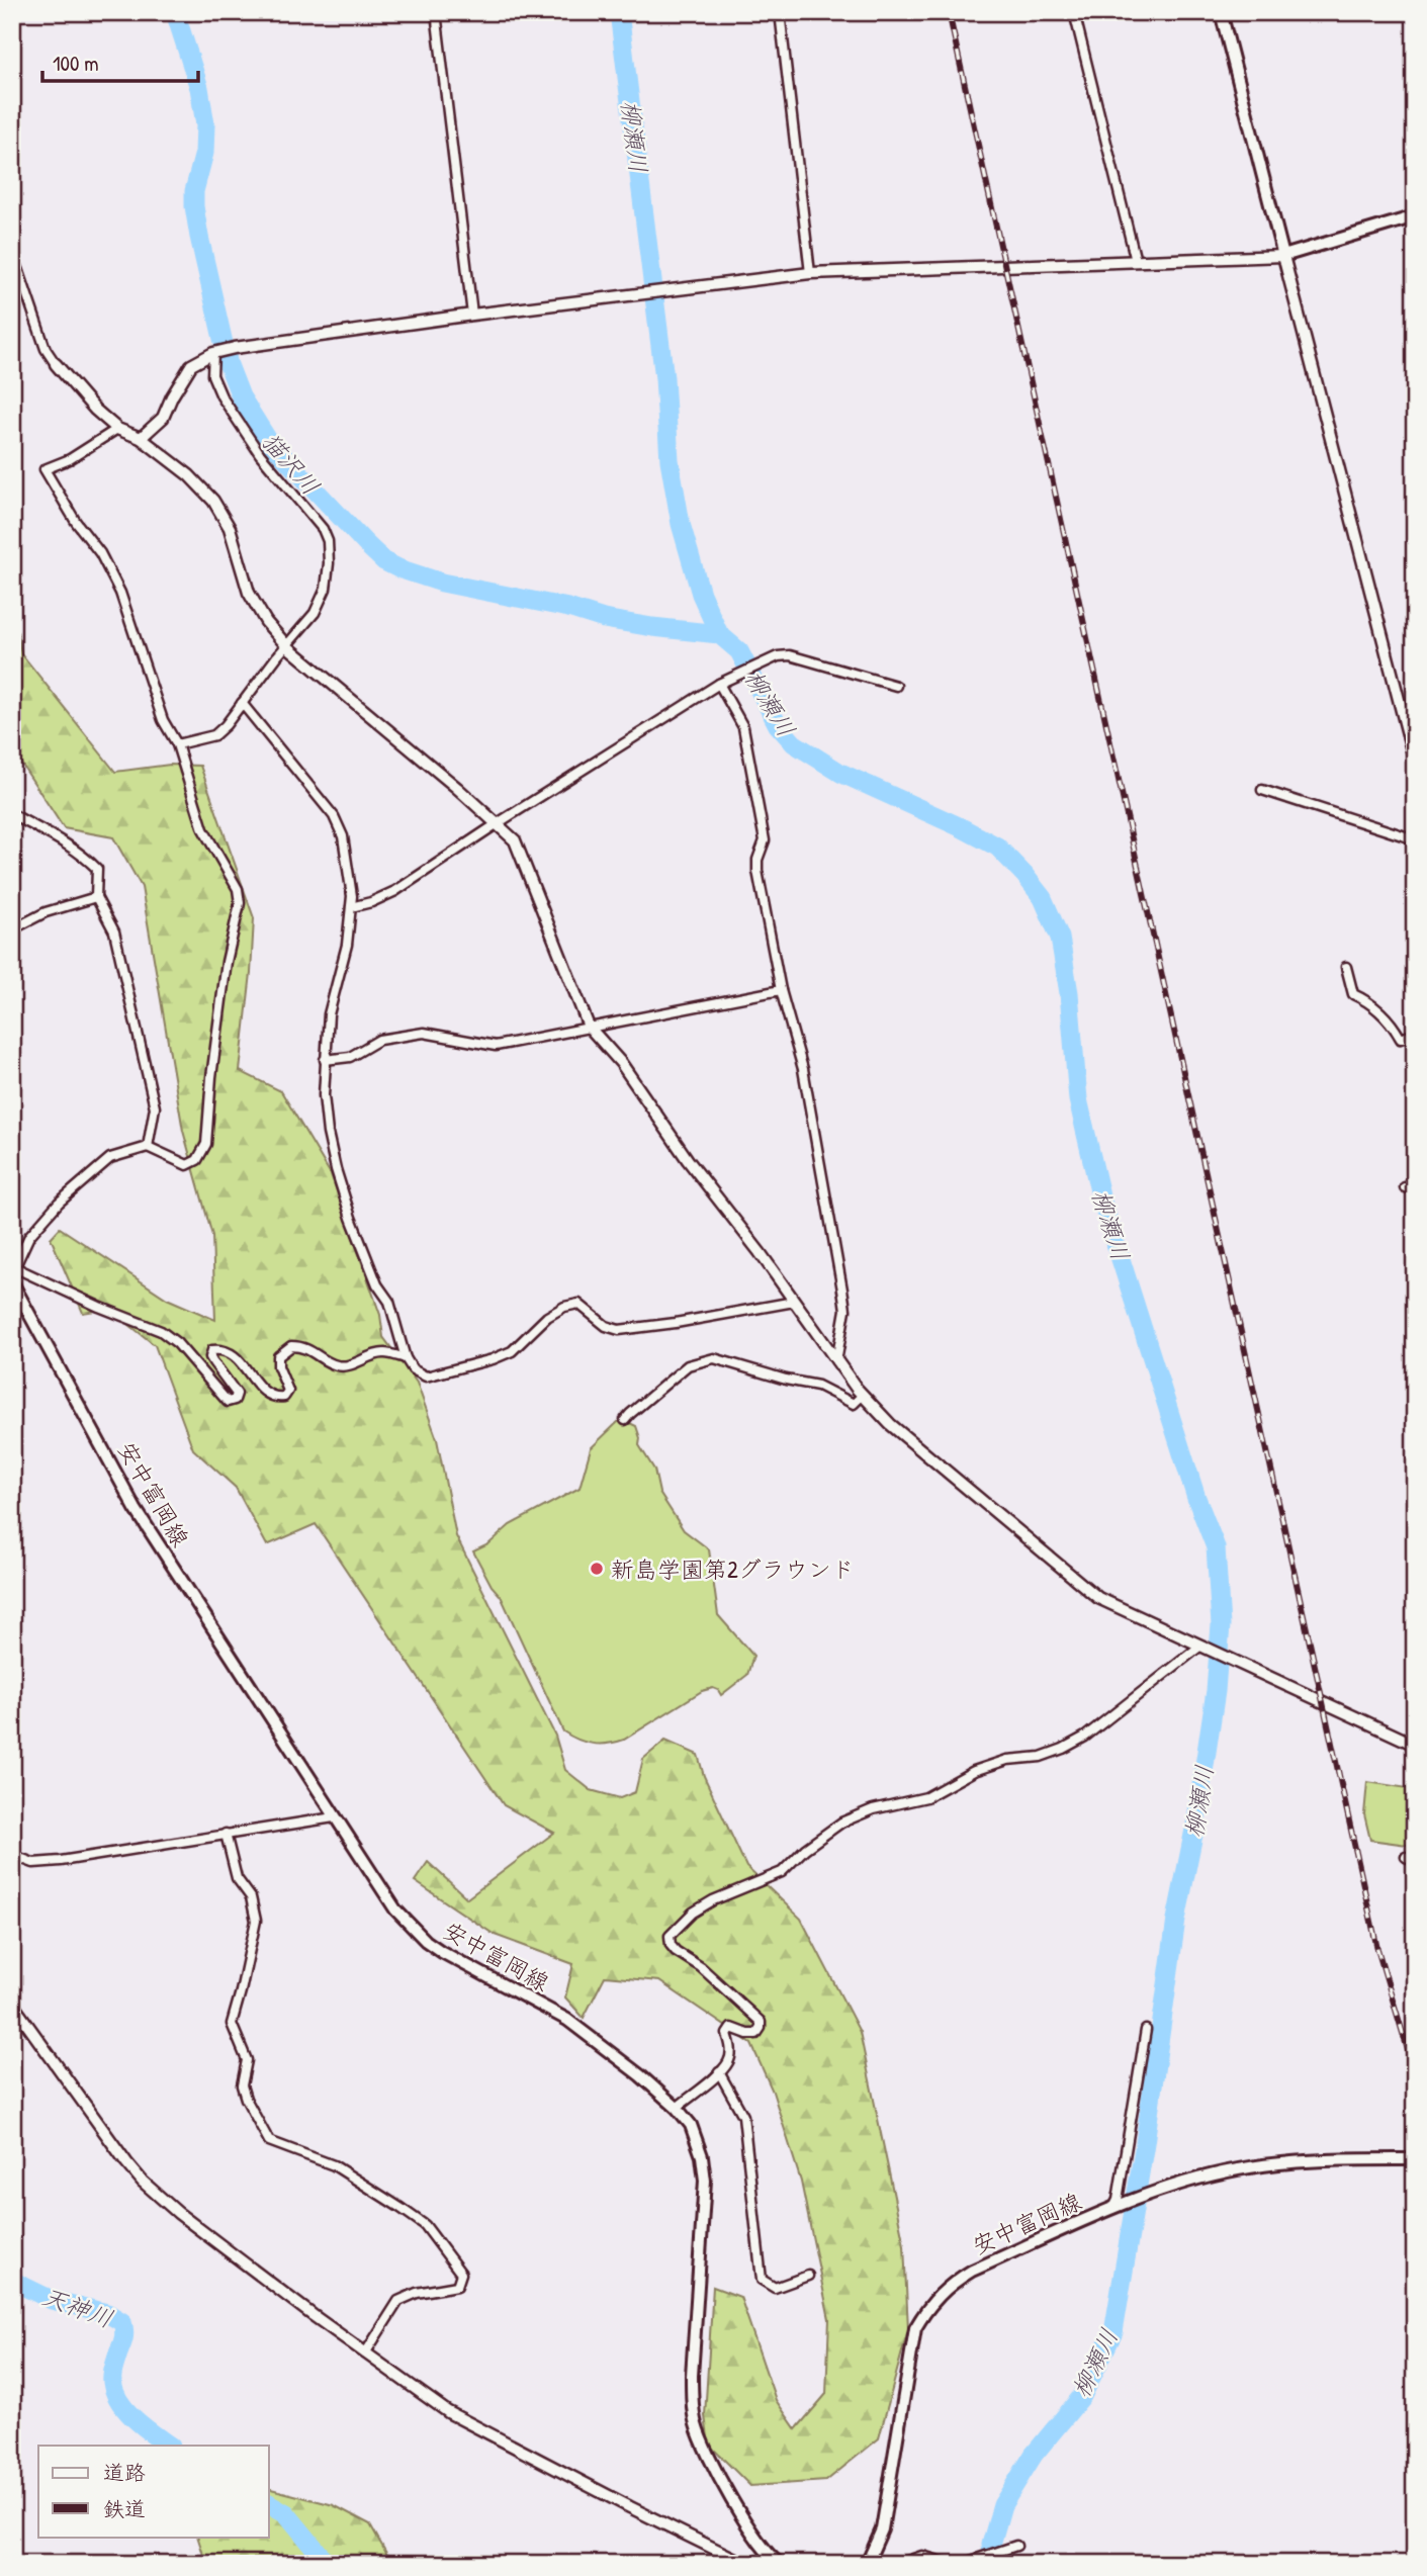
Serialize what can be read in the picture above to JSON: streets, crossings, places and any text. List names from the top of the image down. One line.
{"streets":{"main road":["安中富岡線"]},"water":["柳瀬川","猫沢川","天神川"],"places":["新島学園第2グラウンド"],"legend":["道路","鉄道"],"scale_bar":"100 m"}
